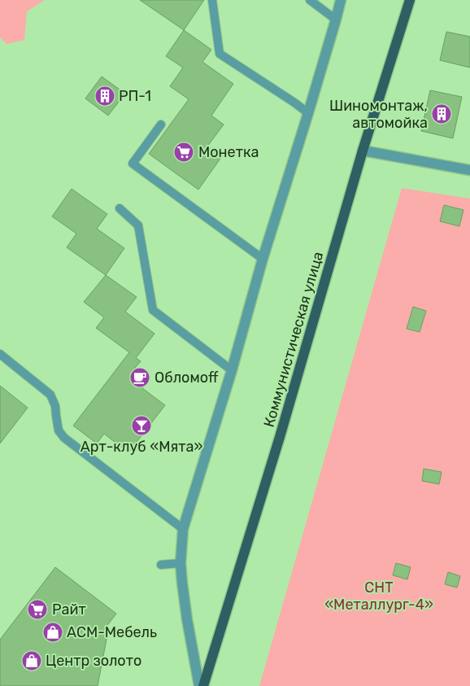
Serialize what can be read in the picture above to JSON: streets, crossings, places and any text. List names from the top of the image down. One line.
{"streets":{"main road":["Коммунистическая улица"]},"parks":["СНТ «Металлург-4»"],"places":{"building":["РП-1","Шиномонтаж, автомойка"],"supermarket":["Монетка","Райт"],"cafe":["Обломоff"],"bar":["Арт-клуб «Мята»"],"shop":["АСМ-Мебель","Центр золото"]}}
